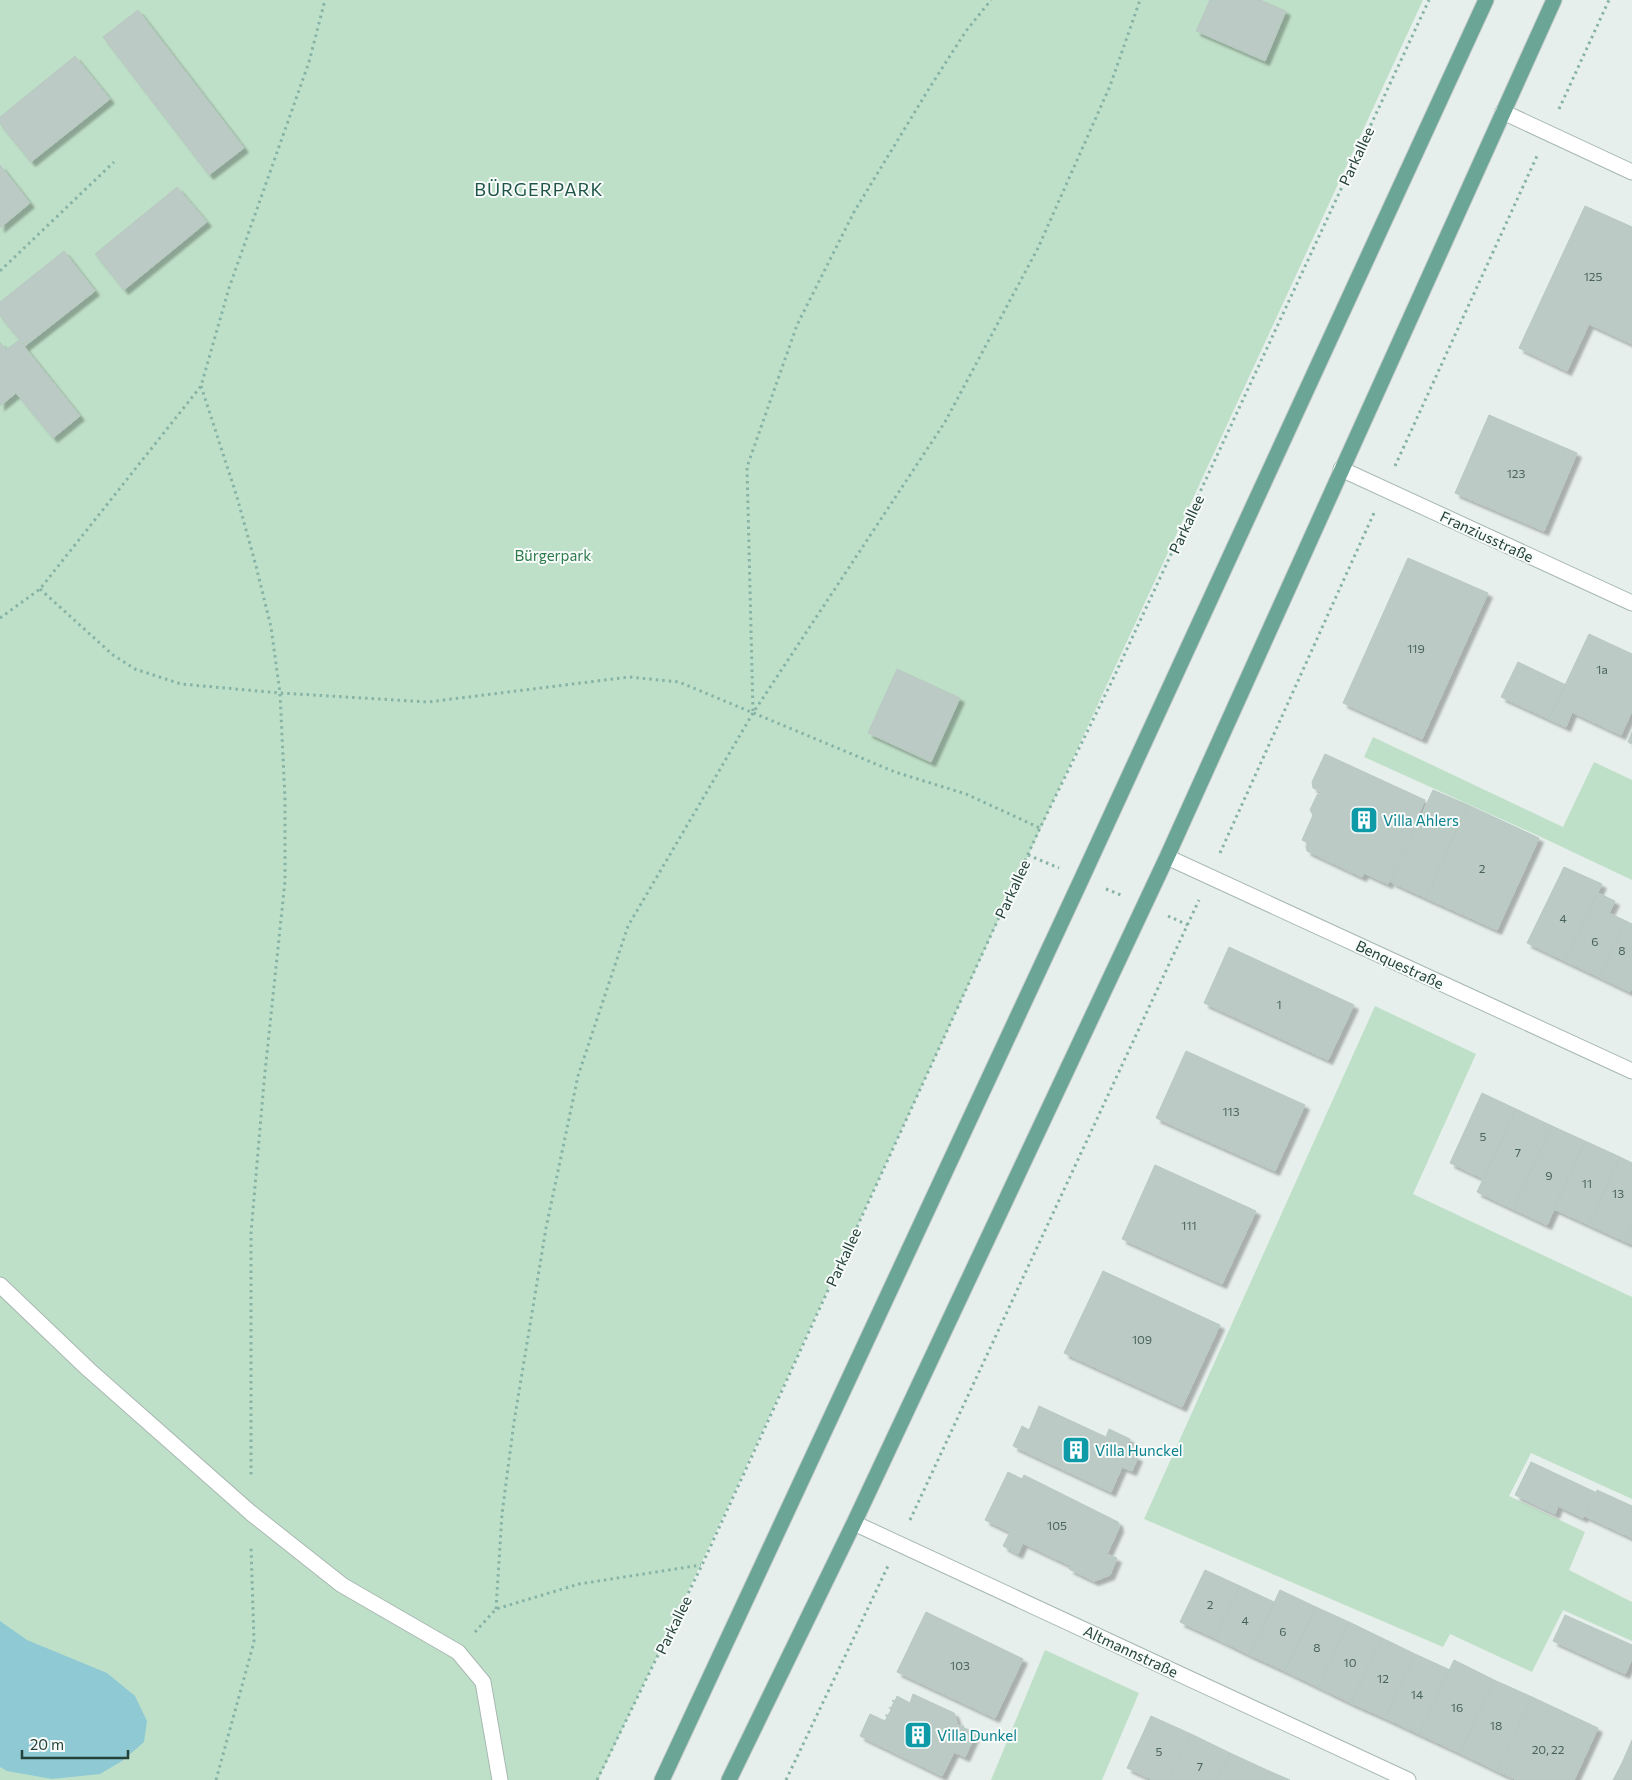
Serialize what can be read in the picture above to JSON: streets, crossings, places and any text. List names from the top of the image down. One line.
{"streets":{"street":["Franziusstraße","Benquestraße","Altmannstraße"],"path":["Parkallee"]},"districts":["BÜRGERPARK"],"parks":["Bürgerpark"],"places":{"building":["Villa Ahlers","Villa Hunckel","Villa Dunkel"]},"house_numbers":["125","123","119","1a","2","4","6","8","1","113","5","7","9","11","13","111","109","105","2","4","6","8","10","103","12","14","16","18","20, 22","5","7"],"scale_bar":"20 m"}
